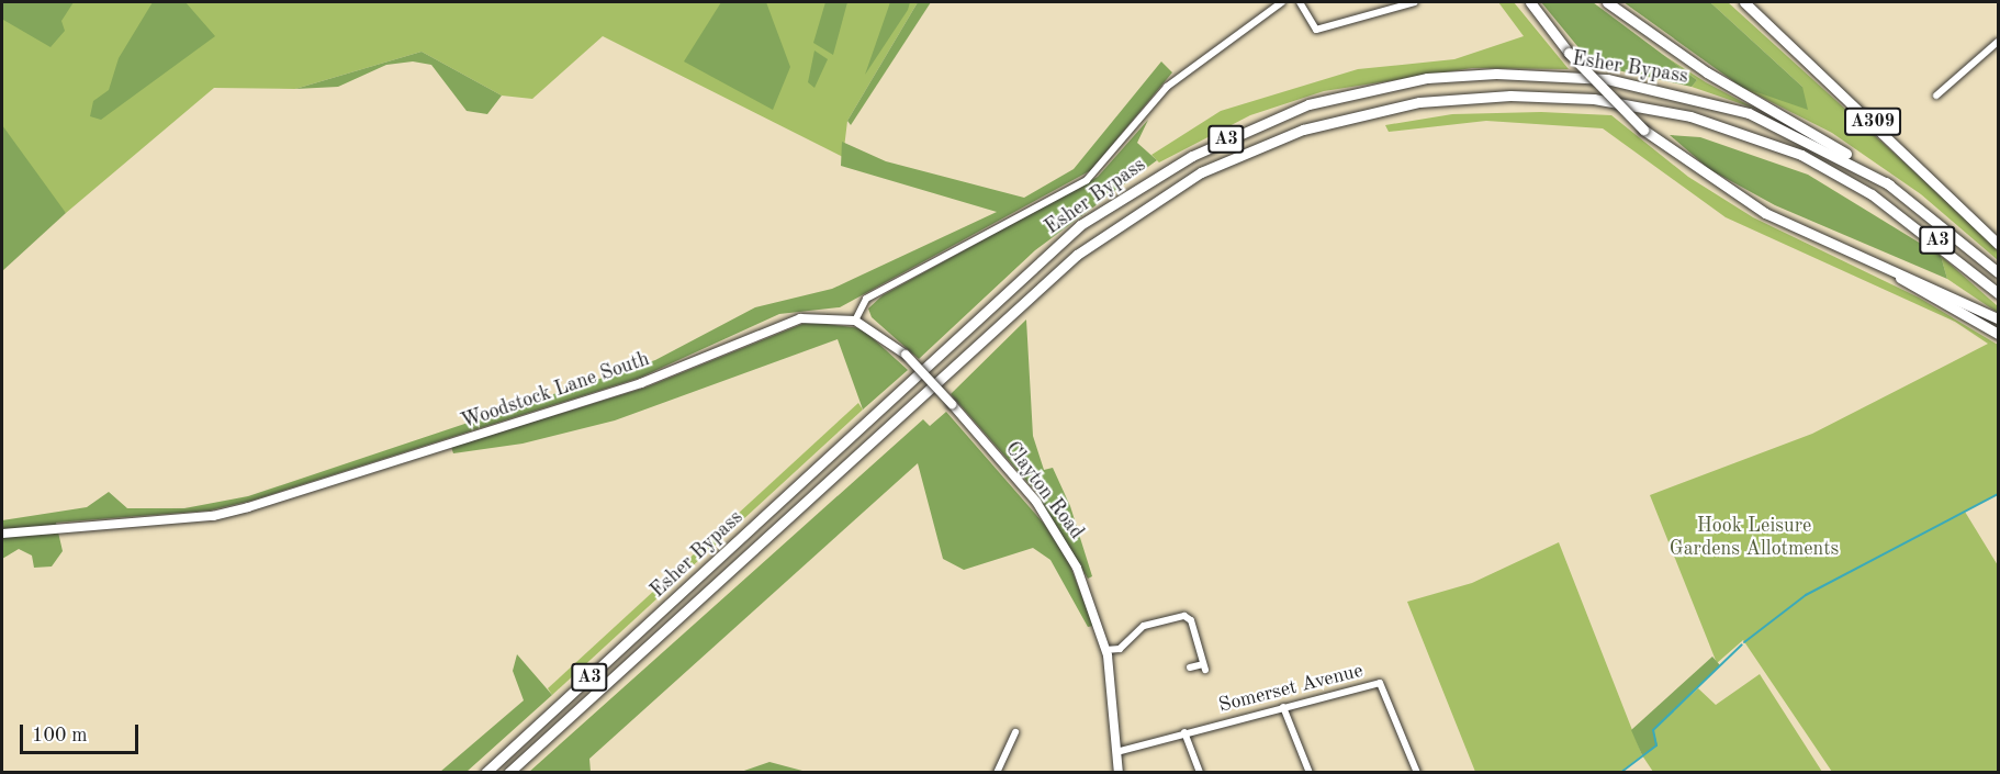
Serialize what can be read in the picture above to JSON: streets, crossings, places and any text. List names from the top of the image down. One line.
{"streets":{"highway":["Esher Bypass","A309","A3"],"street":["Woodstock Lane South","Clayton Road","Somerset Avenue"]},"crossings":[["Esher Bypass","A3"],["Woodstock Lane South","Clayton Road"],["Clayton Road","Somerset Avenue"]],"parks":["Hook Leisure Gardens Allotments"],"scale_bar":"100 m"}
